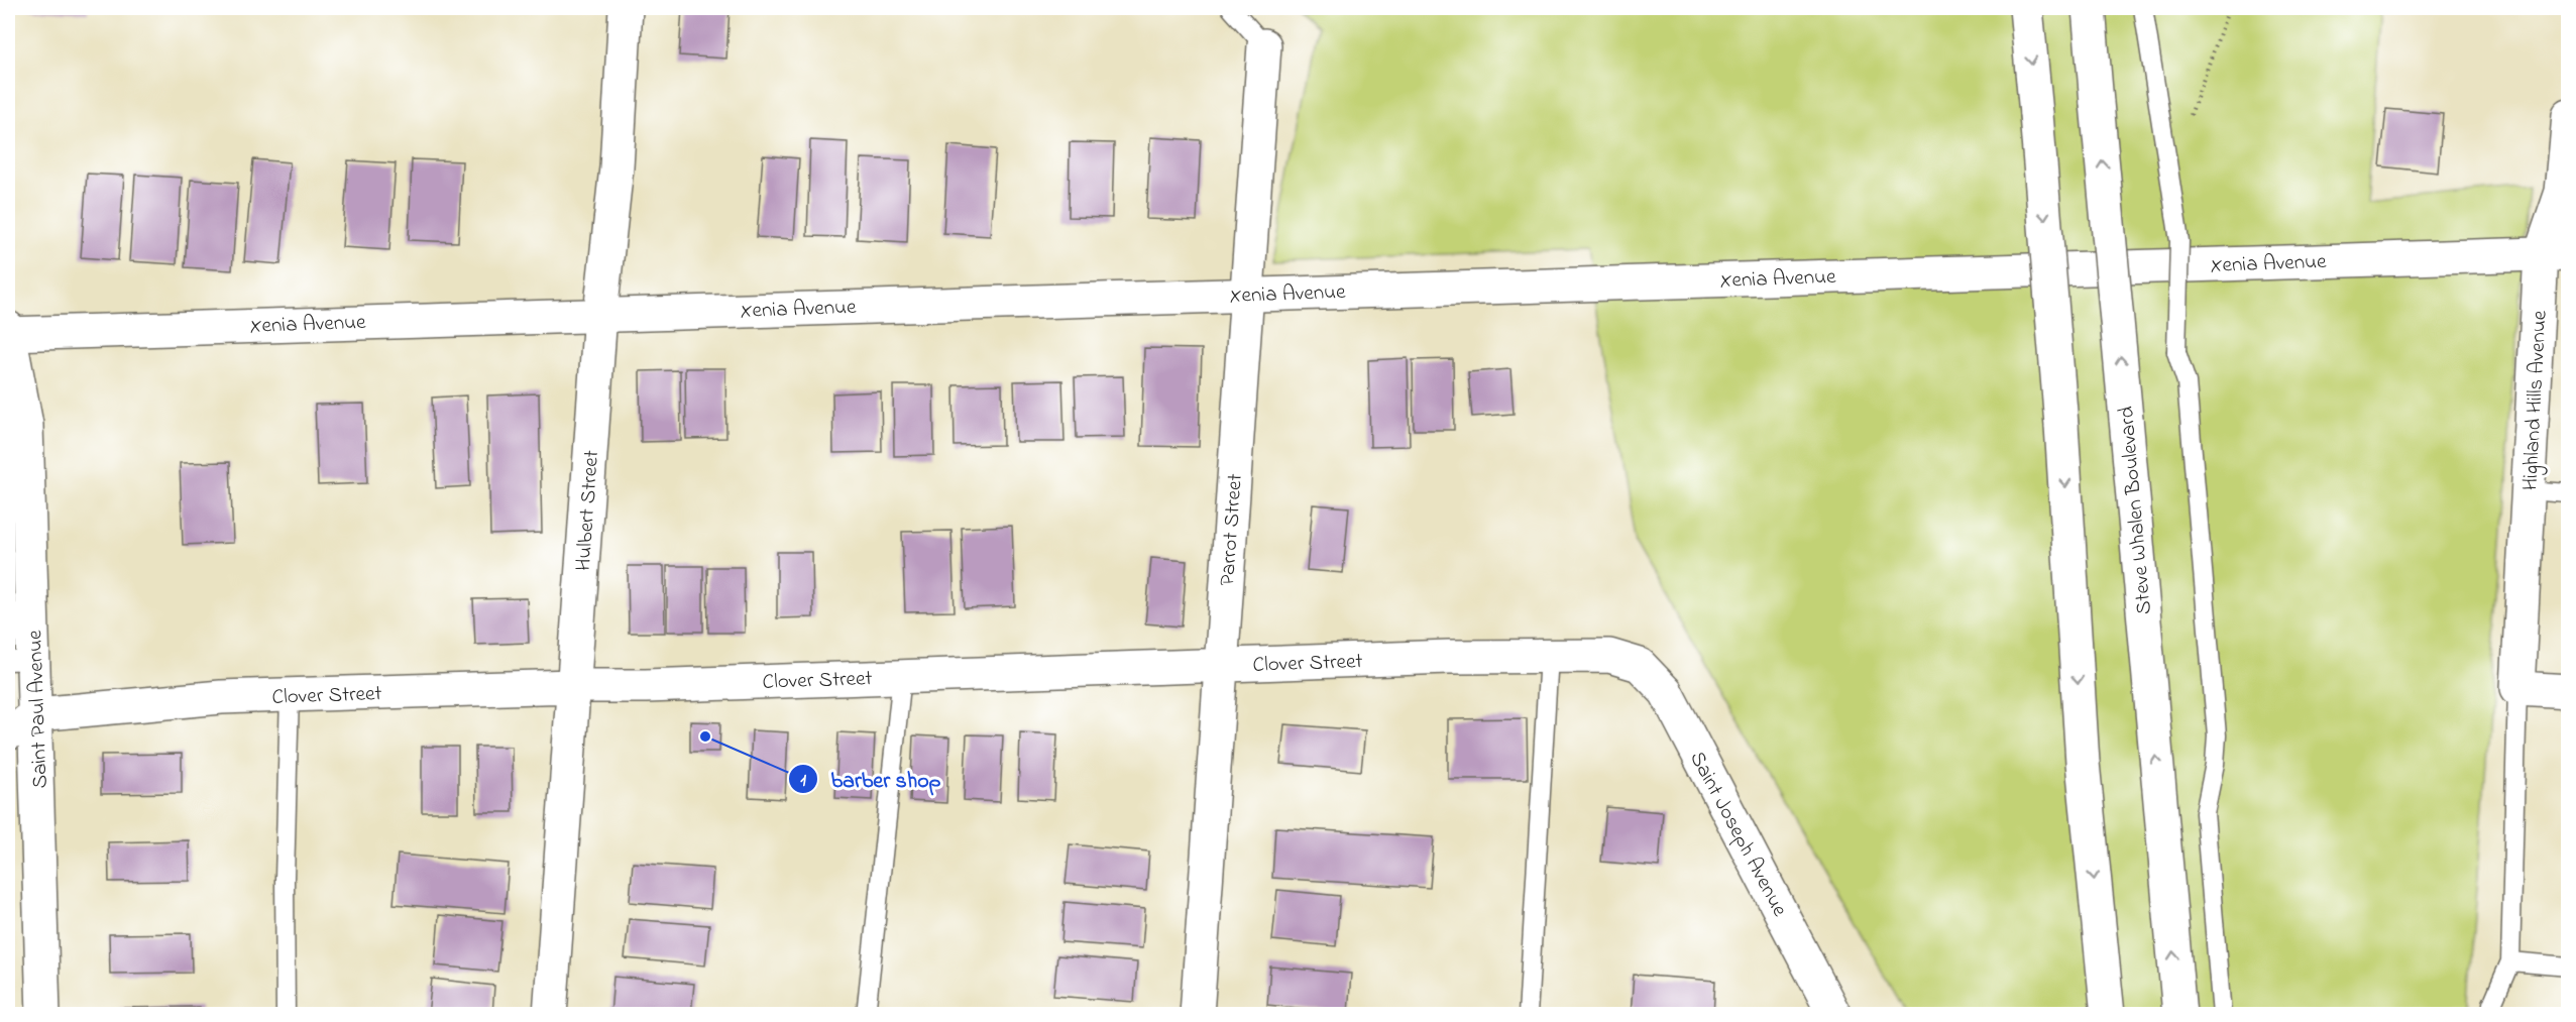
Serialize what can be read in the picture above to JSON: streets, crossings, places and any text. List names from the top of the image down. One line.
{"streets":{"street":["Xenia Avenue","Highland Hills Avenue","Hulbert Street","Steve Whalen Boulevard","Parrot Street","Clover Street","Saint Paul Avenue","Saint Joseph Avenue"]},"crossings":[["Xenia Avenue","Highland Hills Avenue"],["Xenia Avenue","Hulbert Street"],["Xenia Avenue","Parrot Street"],["Xenia Avenue","Saint Paul Avenue"],["Hulbert Street","Clover Street"],["Parrot Street","Clover Street"],["Clover Street","Saint Paul Avenue"],["Clover Street","Saint Joseph Avenue"]],"places":["barber shop"]}
